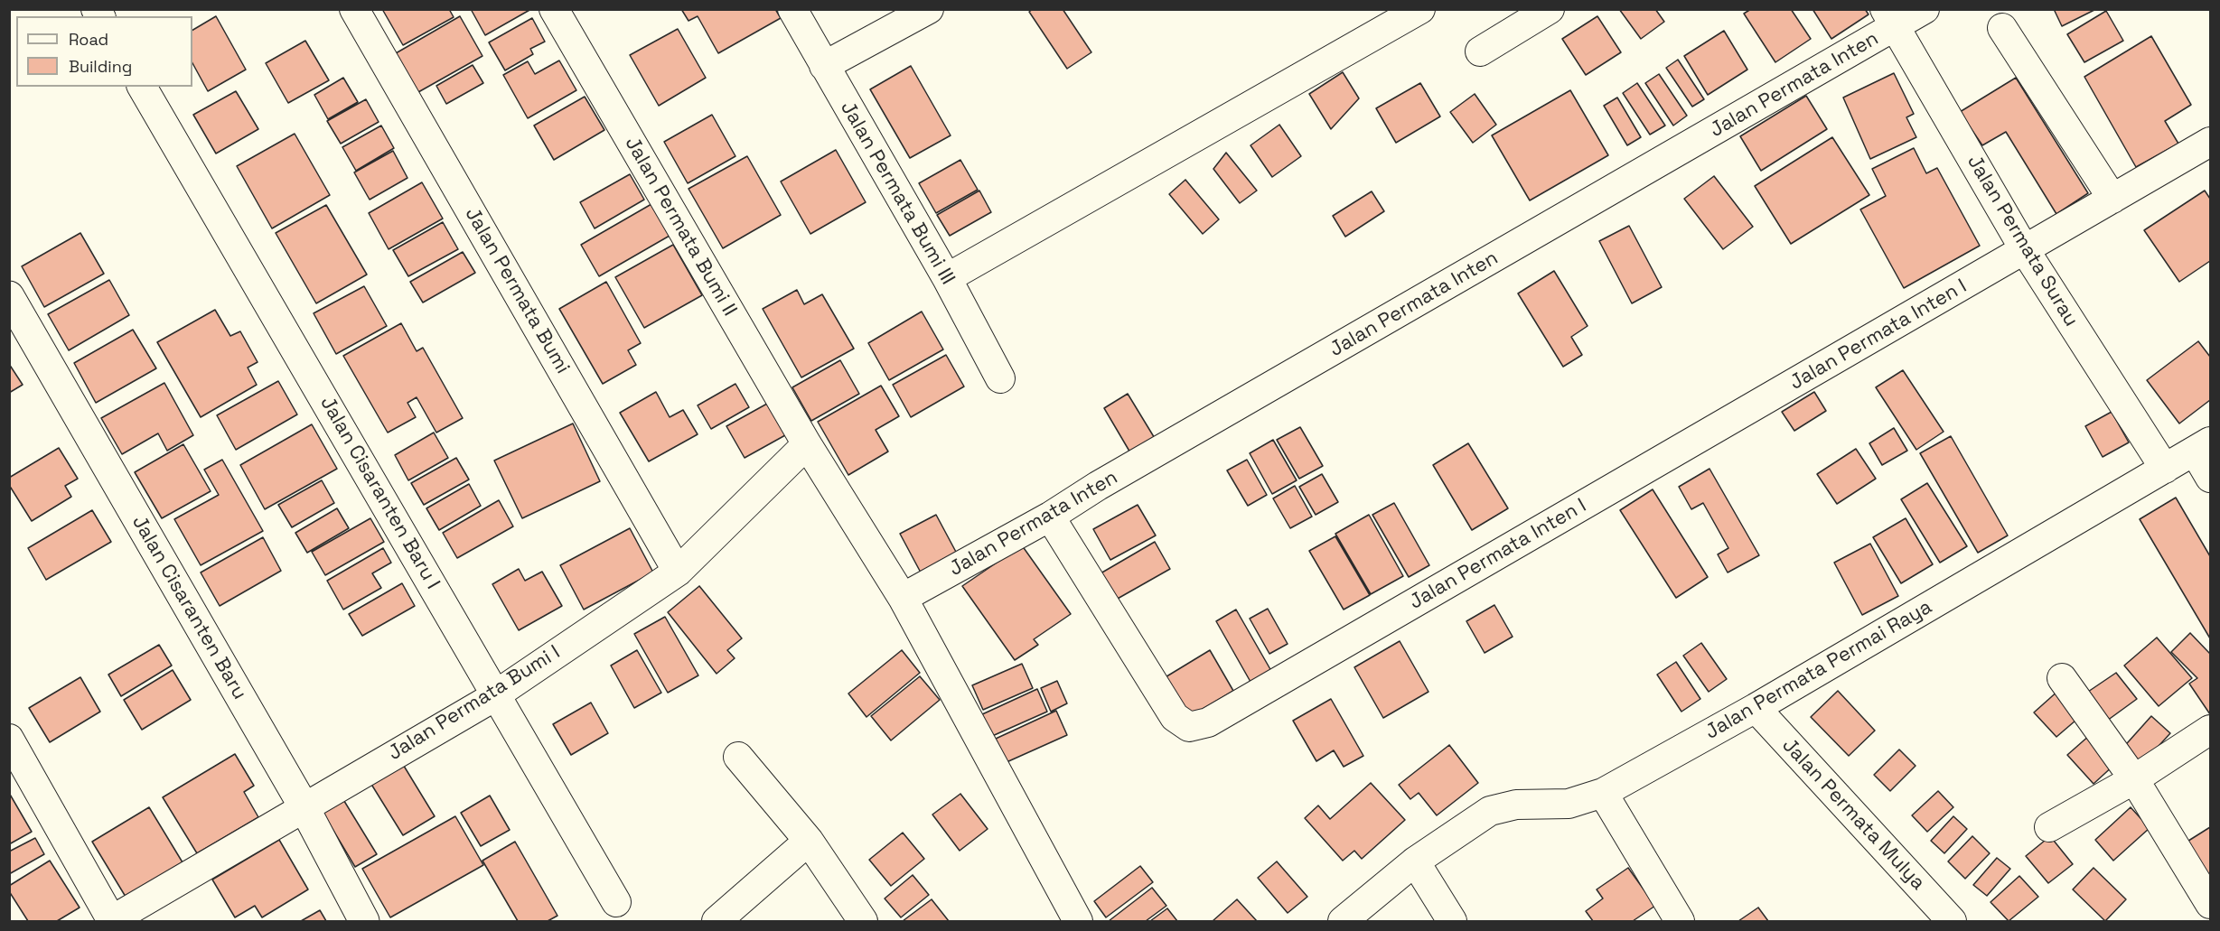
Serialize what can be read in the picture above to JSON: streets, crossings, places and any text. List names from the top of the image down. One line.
{"streets":{"street":["Jalan Permata Inten","Jalan Permata Bumi III","Jalan Permata Bumi II","Jalan Permata Surau","Jalan Permata Bumi","Jalan Permata Inten I","Jalan Cisaranten Baru I","Jalan Cisaranten Baru","Jalan Permata Permai Raya","Jalan Permata Bumi I","Jalan Permata Mulya"]},"crossings":[["Jalan Permata Inten","Jalan Permata Bumi II"],["Jalan Permata Inten","Jalan Permata Surau"],["Jalan Permata Inten","Jalan Permata Inten I"],["Jalan Permata Bumi II","Jalan Permata Bumi I"],["Jalan Permata Surau","Jalan Permata Inten I"],["Jalan Permata Surau","Jalan Permata Permai Raya"],["Jalan Permata Bumi","Jalan Permata Bumi I"],["Jalan Cisaranten Baru I","Jalan Permata Bumi I"],["Jalan Cisaranten Baru","Jalan Permata Bumi I"],["Jalan Permata Permai Raya","Jalan Permata Mulya"]],"legend":["Road","Building"]}
